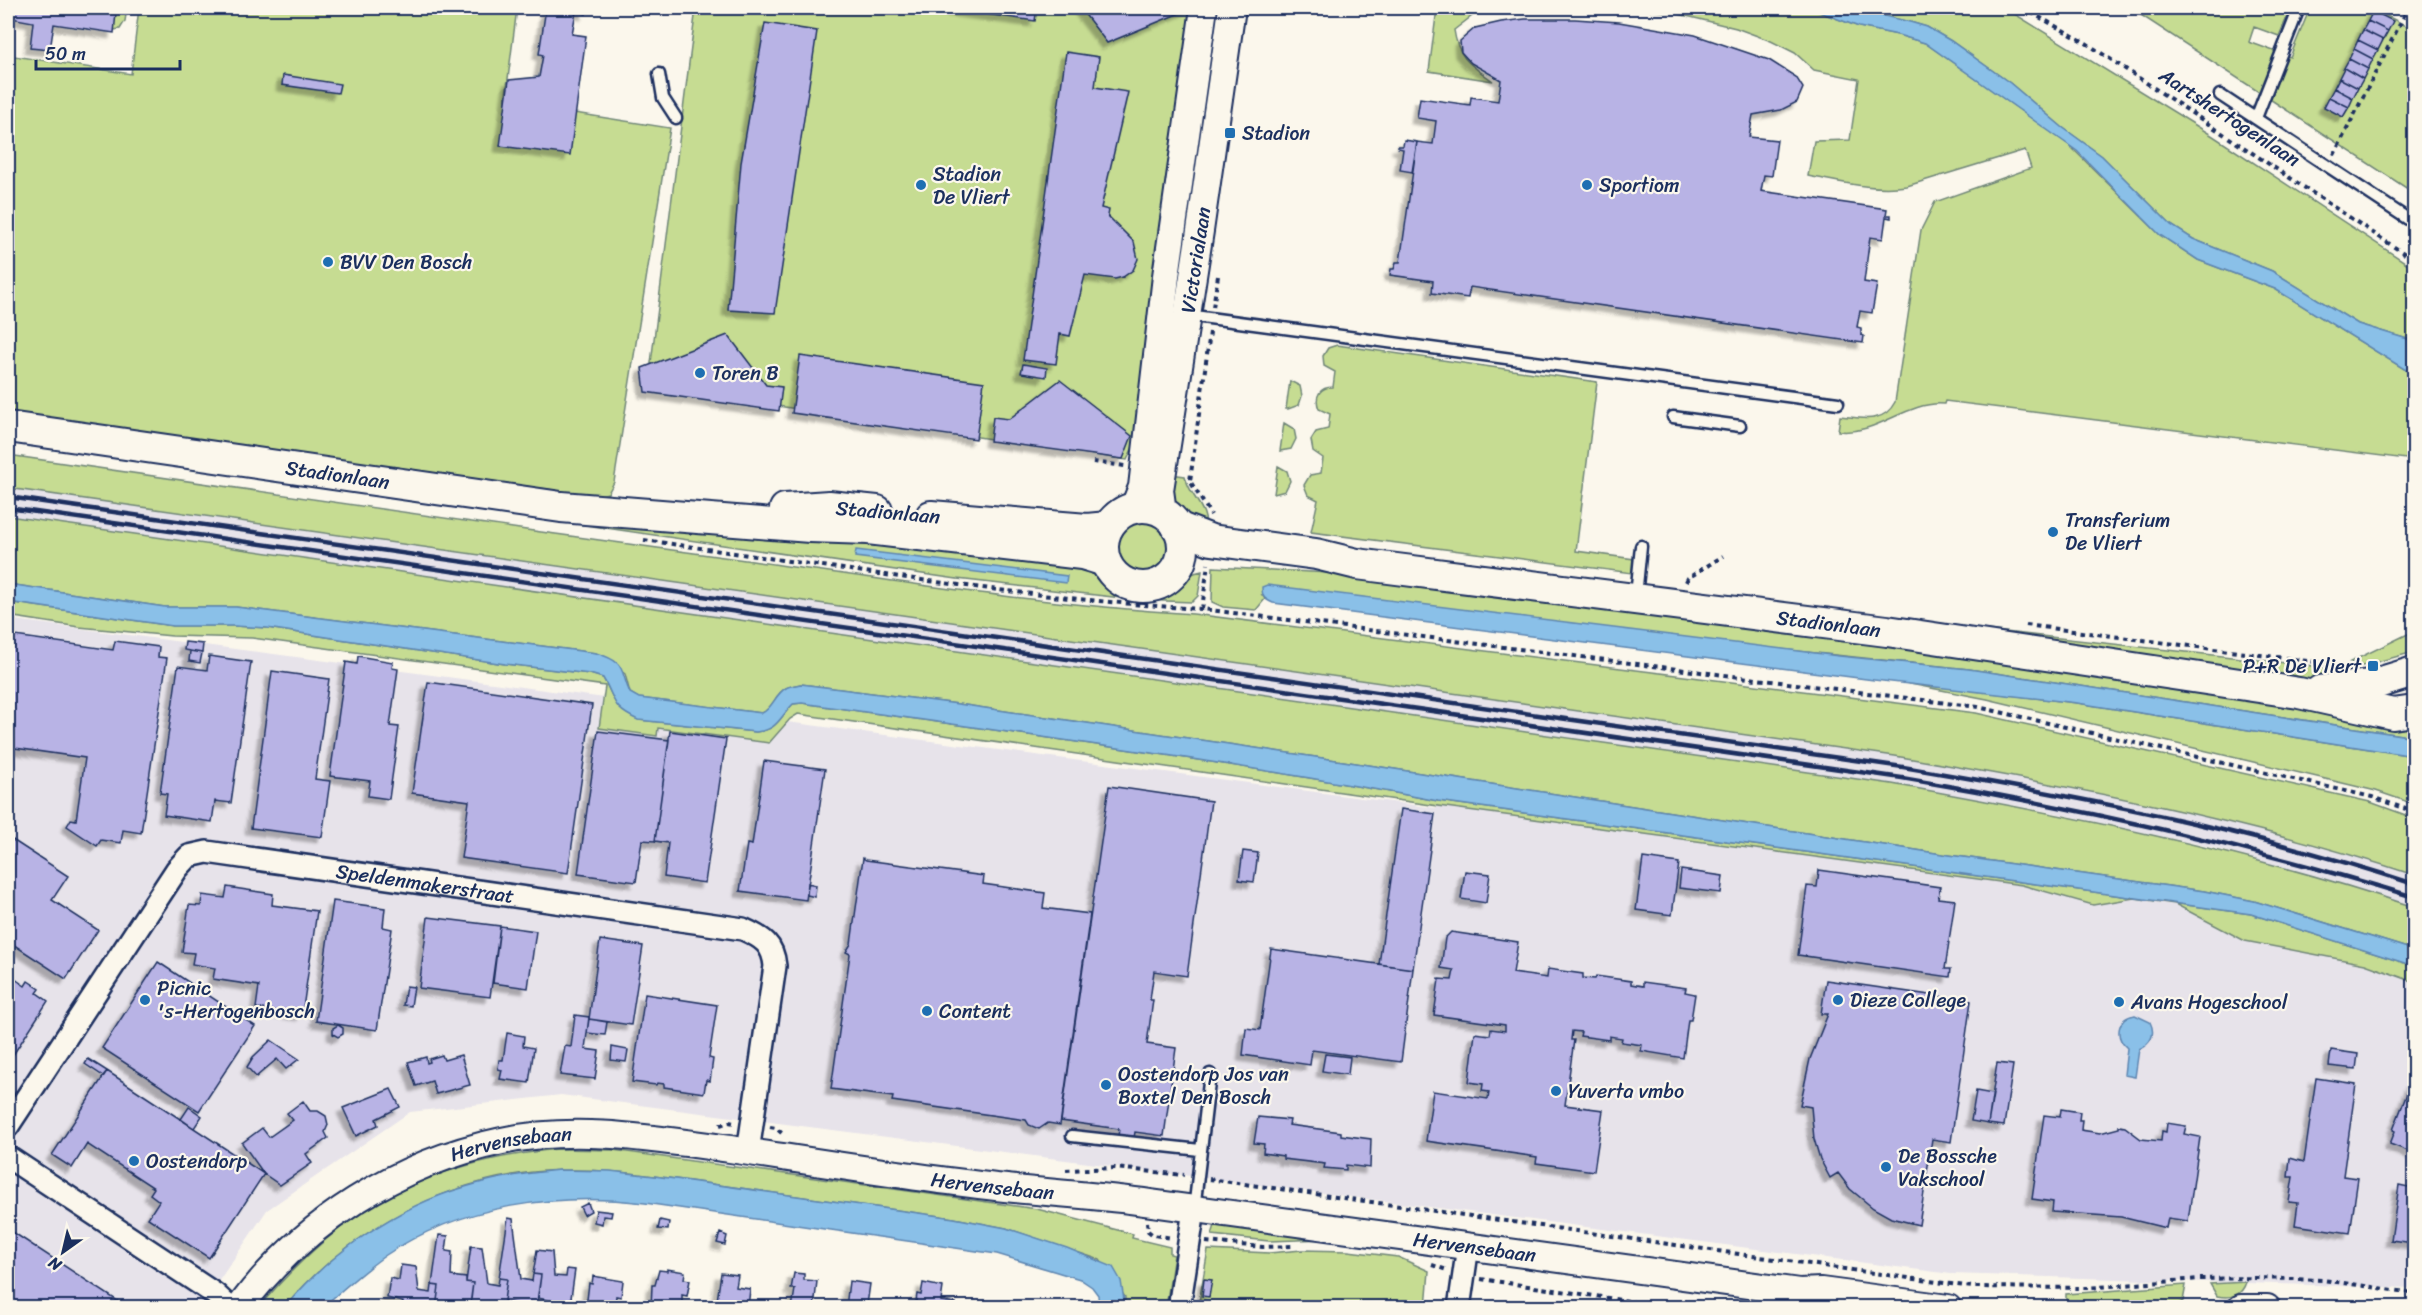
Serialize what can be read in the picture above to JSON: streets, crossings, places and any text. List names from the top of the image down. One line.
{"streets":{"main road":["Stadionlaan"],"street":["Victorialaan","Speldenmakerstraat","Hervensebaan"],"lane":["Aartshertogenlaan"]},"crossings":[["Victorialaan","Stadionlaan"],["Speldenmakerstraat","Hervensebaan"]],"places":{"transit":["Stadion","P+R De Vliert"],"other":["Stadion De Vliert","Sportiom","BVV Den Bosch","Toren B","Transferium De Vliert","Picnic 's-Hertogenbosch","Dieze College","Avans Hogeschool","Content","Oostendorp Jos van Boxtel Den Bosch","Yuverta vmbo","Oostendorp","De Bossche Vakschool"]},"scale_bar":"50 m","north":"bottom left"}
